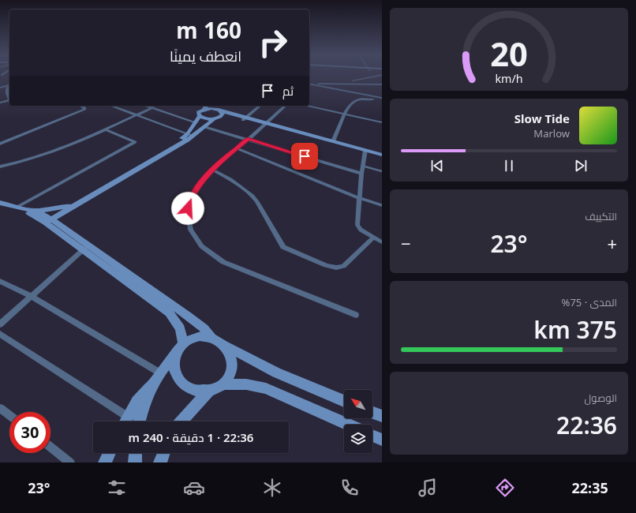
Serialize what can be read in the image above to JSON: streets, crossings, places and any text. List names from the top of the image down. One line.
{"north":"top left","page":{"turn":["160 m","انعطف يمينًا"],"then":"ثم","song":["Slow Tide","Marlow"],"tile":["التكييف",["المدى · 75%","375 km"],["الوصول","22:36"]],"heat":["−","23°","+"],"limit":"30","trip":"22:36 · 1 دقيقة · 240 m","tabs":["22:35","23°"],"gauge":["20","km/h"]}}
